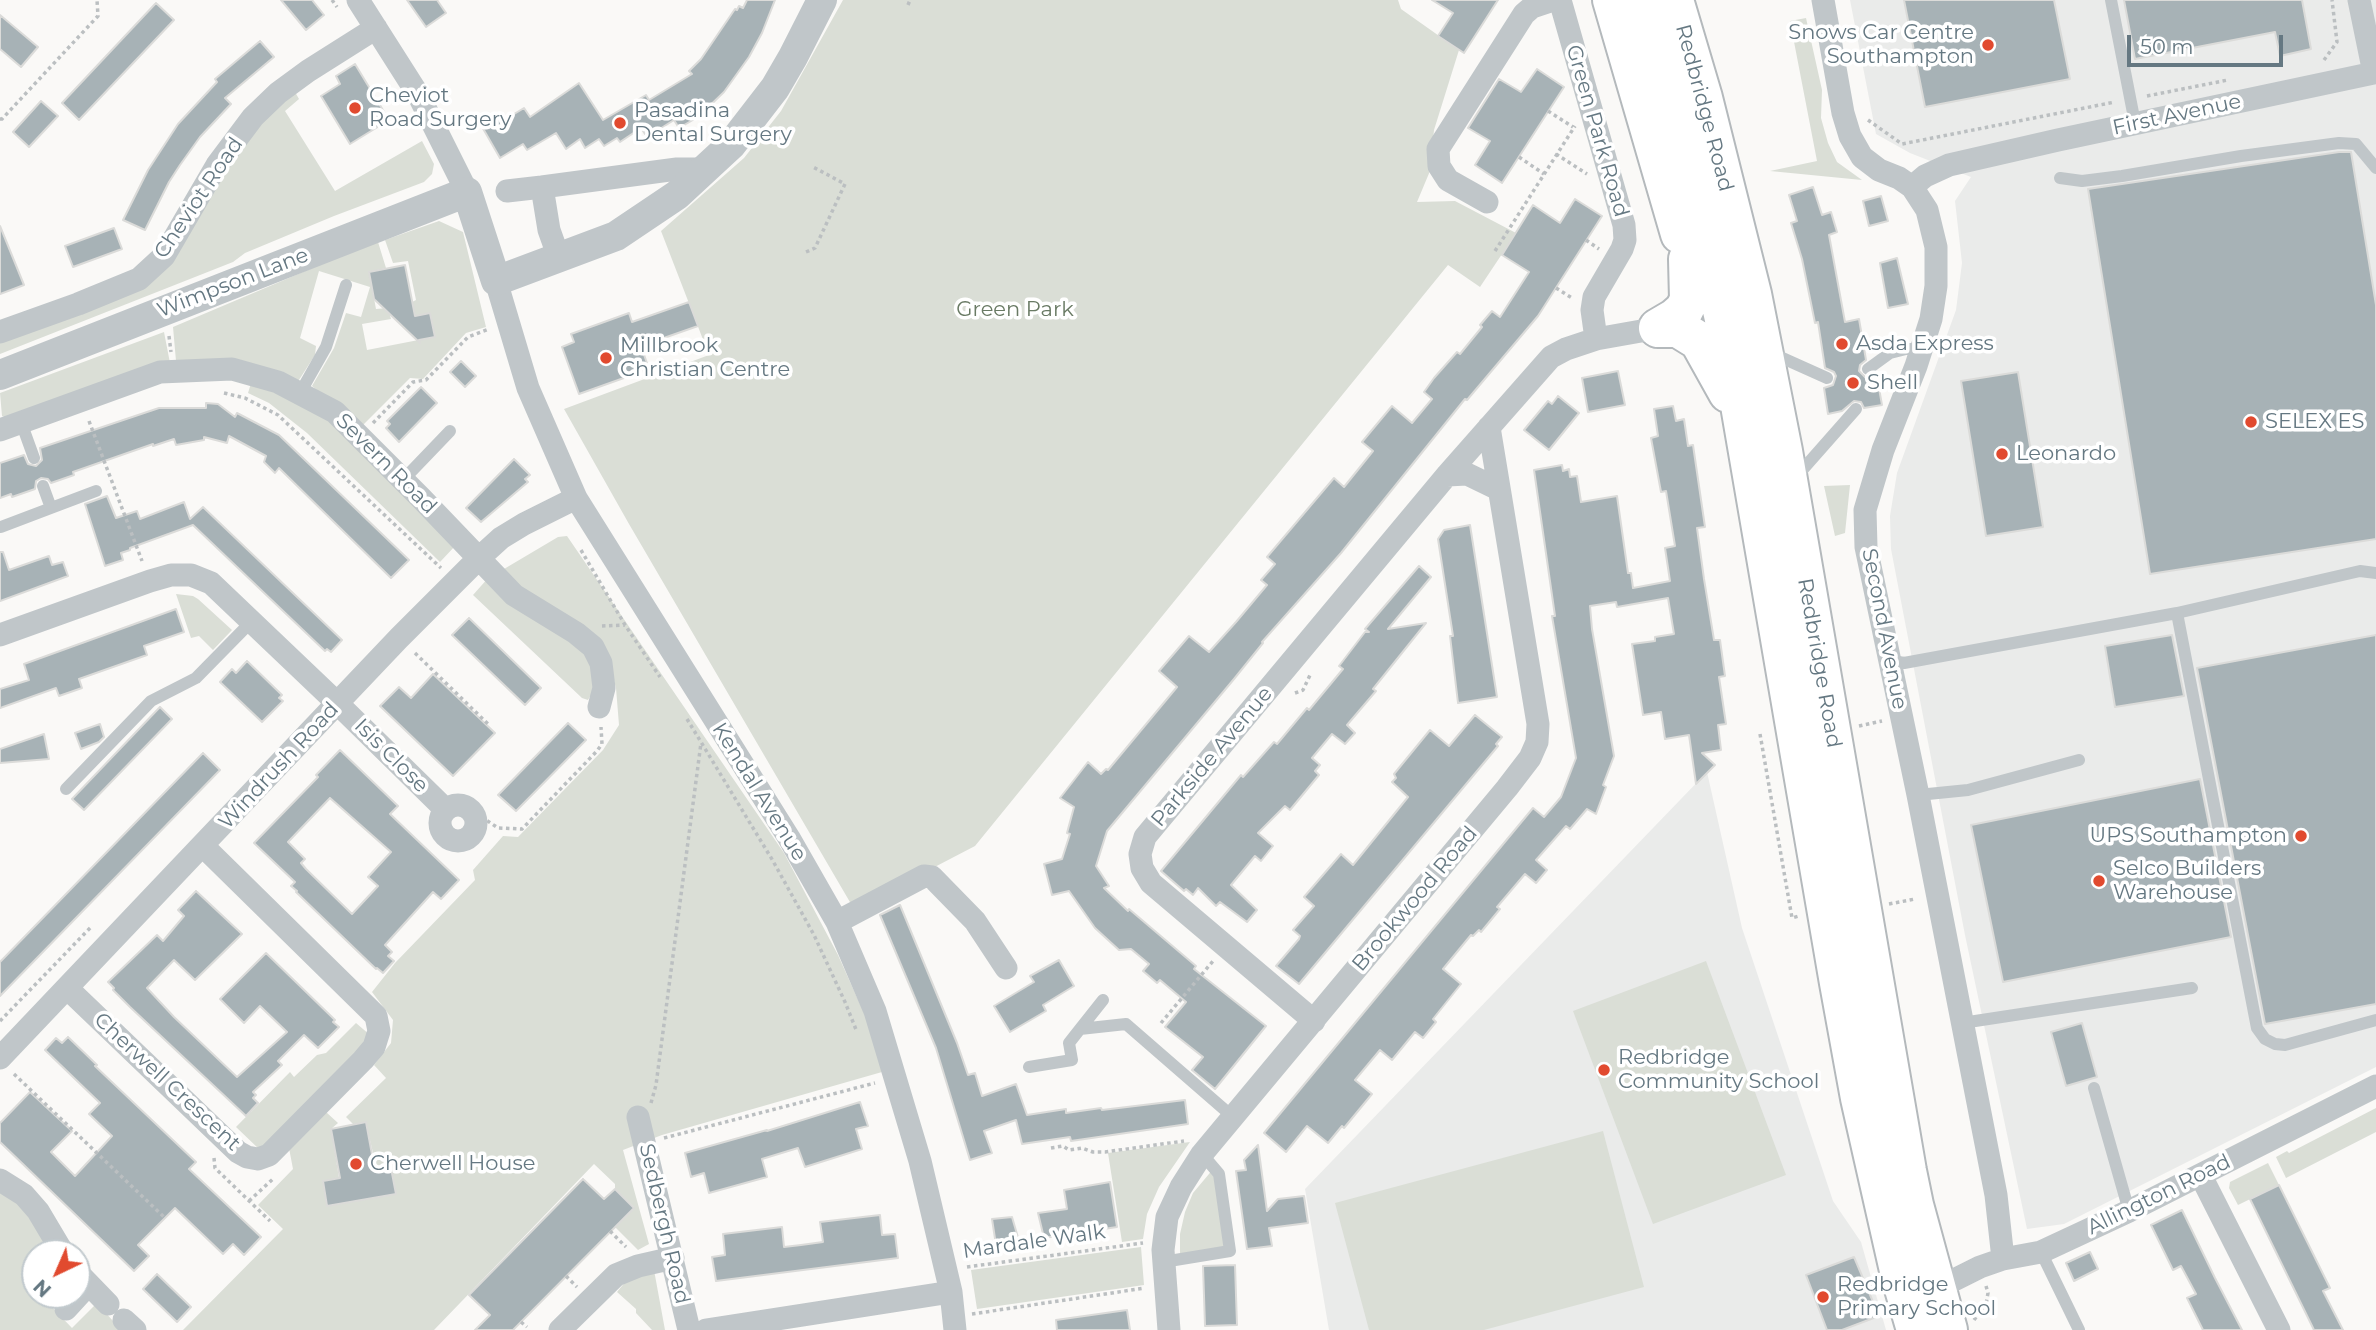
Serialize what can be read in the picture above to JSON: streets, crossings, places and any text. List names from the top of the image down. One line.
{"streets":{"highway":["Redbridge Road"],"street":["First Avenue","Green Park Road","Cheviot Road","Wimpson Lane","Severn Road","Second Avenue","Isis Close","Parkside Avenue","Windrush Road","Kendal Avenue","Brookwood Road","Cherwell Crescent","Allington Road","Sedbergh Road"],"path":["Mardale Walk"]},"crossings":[["Redbridge Road","Parkside Avenue"],["Redbridge Road","Allington Road"],["First Avenue","Second Avenue"],["Green Park Road","Parkside Avenue"],["Severn Road","Windrush Road"],["Second Avenue","Allington Road"],["Isis Close","Windrush Road"],["Parkside Avenue","Brookwood Road"],["Windrush Road","Kendal Avenue"],["Windrush Road","Cherwell Crescent"],["Kendal Avenue","Mardale Walk"]],"parks":["Green Park"],"places":["Snows Car Centre Southampton","Cheviot Road Surgery","Pasadina Dental Surgery","Asda Express","Millbrook Christian Centre","Shell","SELEX ES","Leonardo","UPS Southampton","Selco Builders Warehouse","Redbridge Community School","Cherwell House","Redbridge Primary School"],"scale_bar":"50 m","north":"bottom left"}
